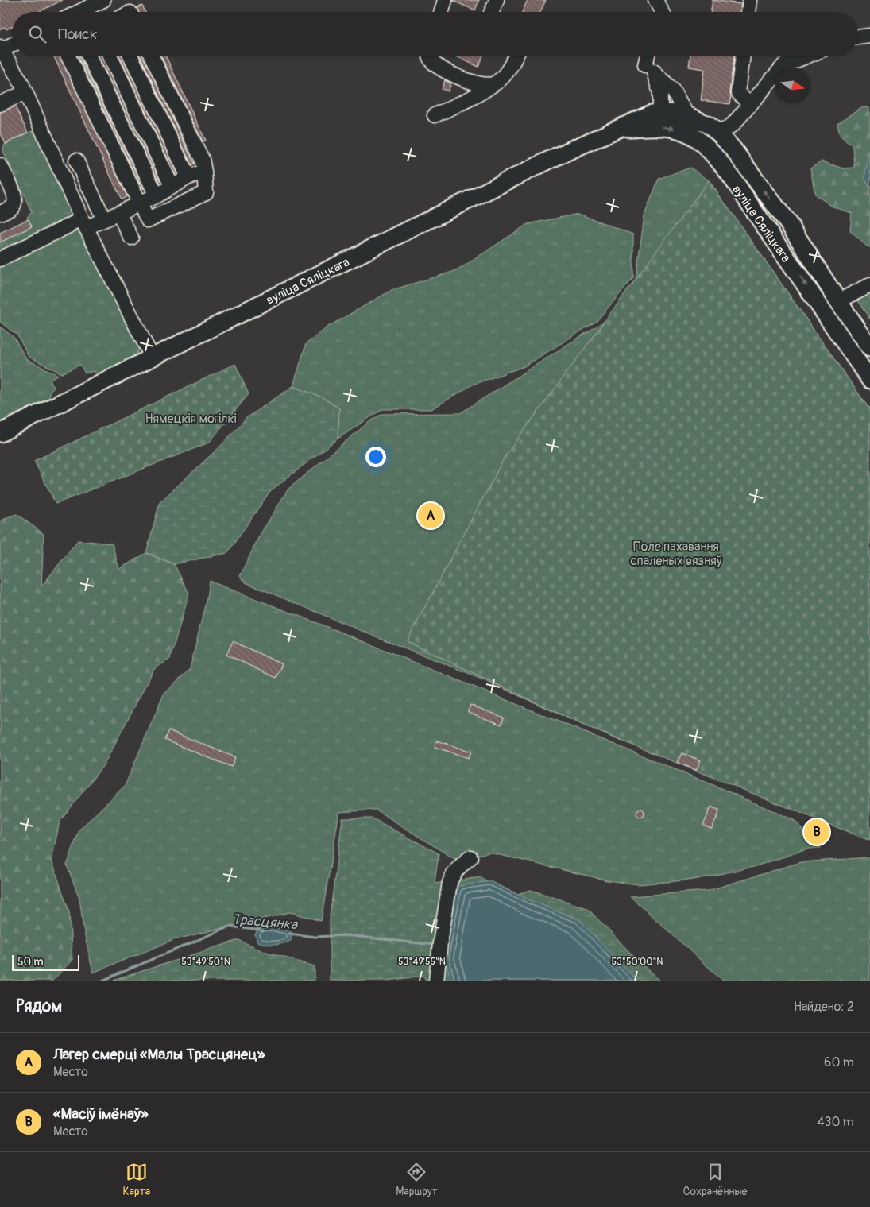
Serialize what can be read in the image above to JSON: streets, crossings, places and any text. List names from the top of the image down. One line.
{"streets":{"main road":["вуліца Сяліцкага"]},"water":["Трасцянка"],"parks":["Нямецкія могілкі","Поле пахавання спаленых вязняў"],"scale_bar":"50 m","north":"right","page":{"search":"Поиск","pins":["A","B"],"scale":"50 m","heading":["Рядом","Найдено: 2"],"list":[{"mark":"A","name":"Лагер смерці «Малы Трасцянец»","note":"Место","value":"60 m"},{"mark":"B","name":"«Масіў імёнаў»","note":"Место","value":"430 m"}],"nav":["Карта","Маршрут","Сохранённые"]},"coordinates":["53°49'50\"N","53°49'55\"N","53°50'00\"N"]}
